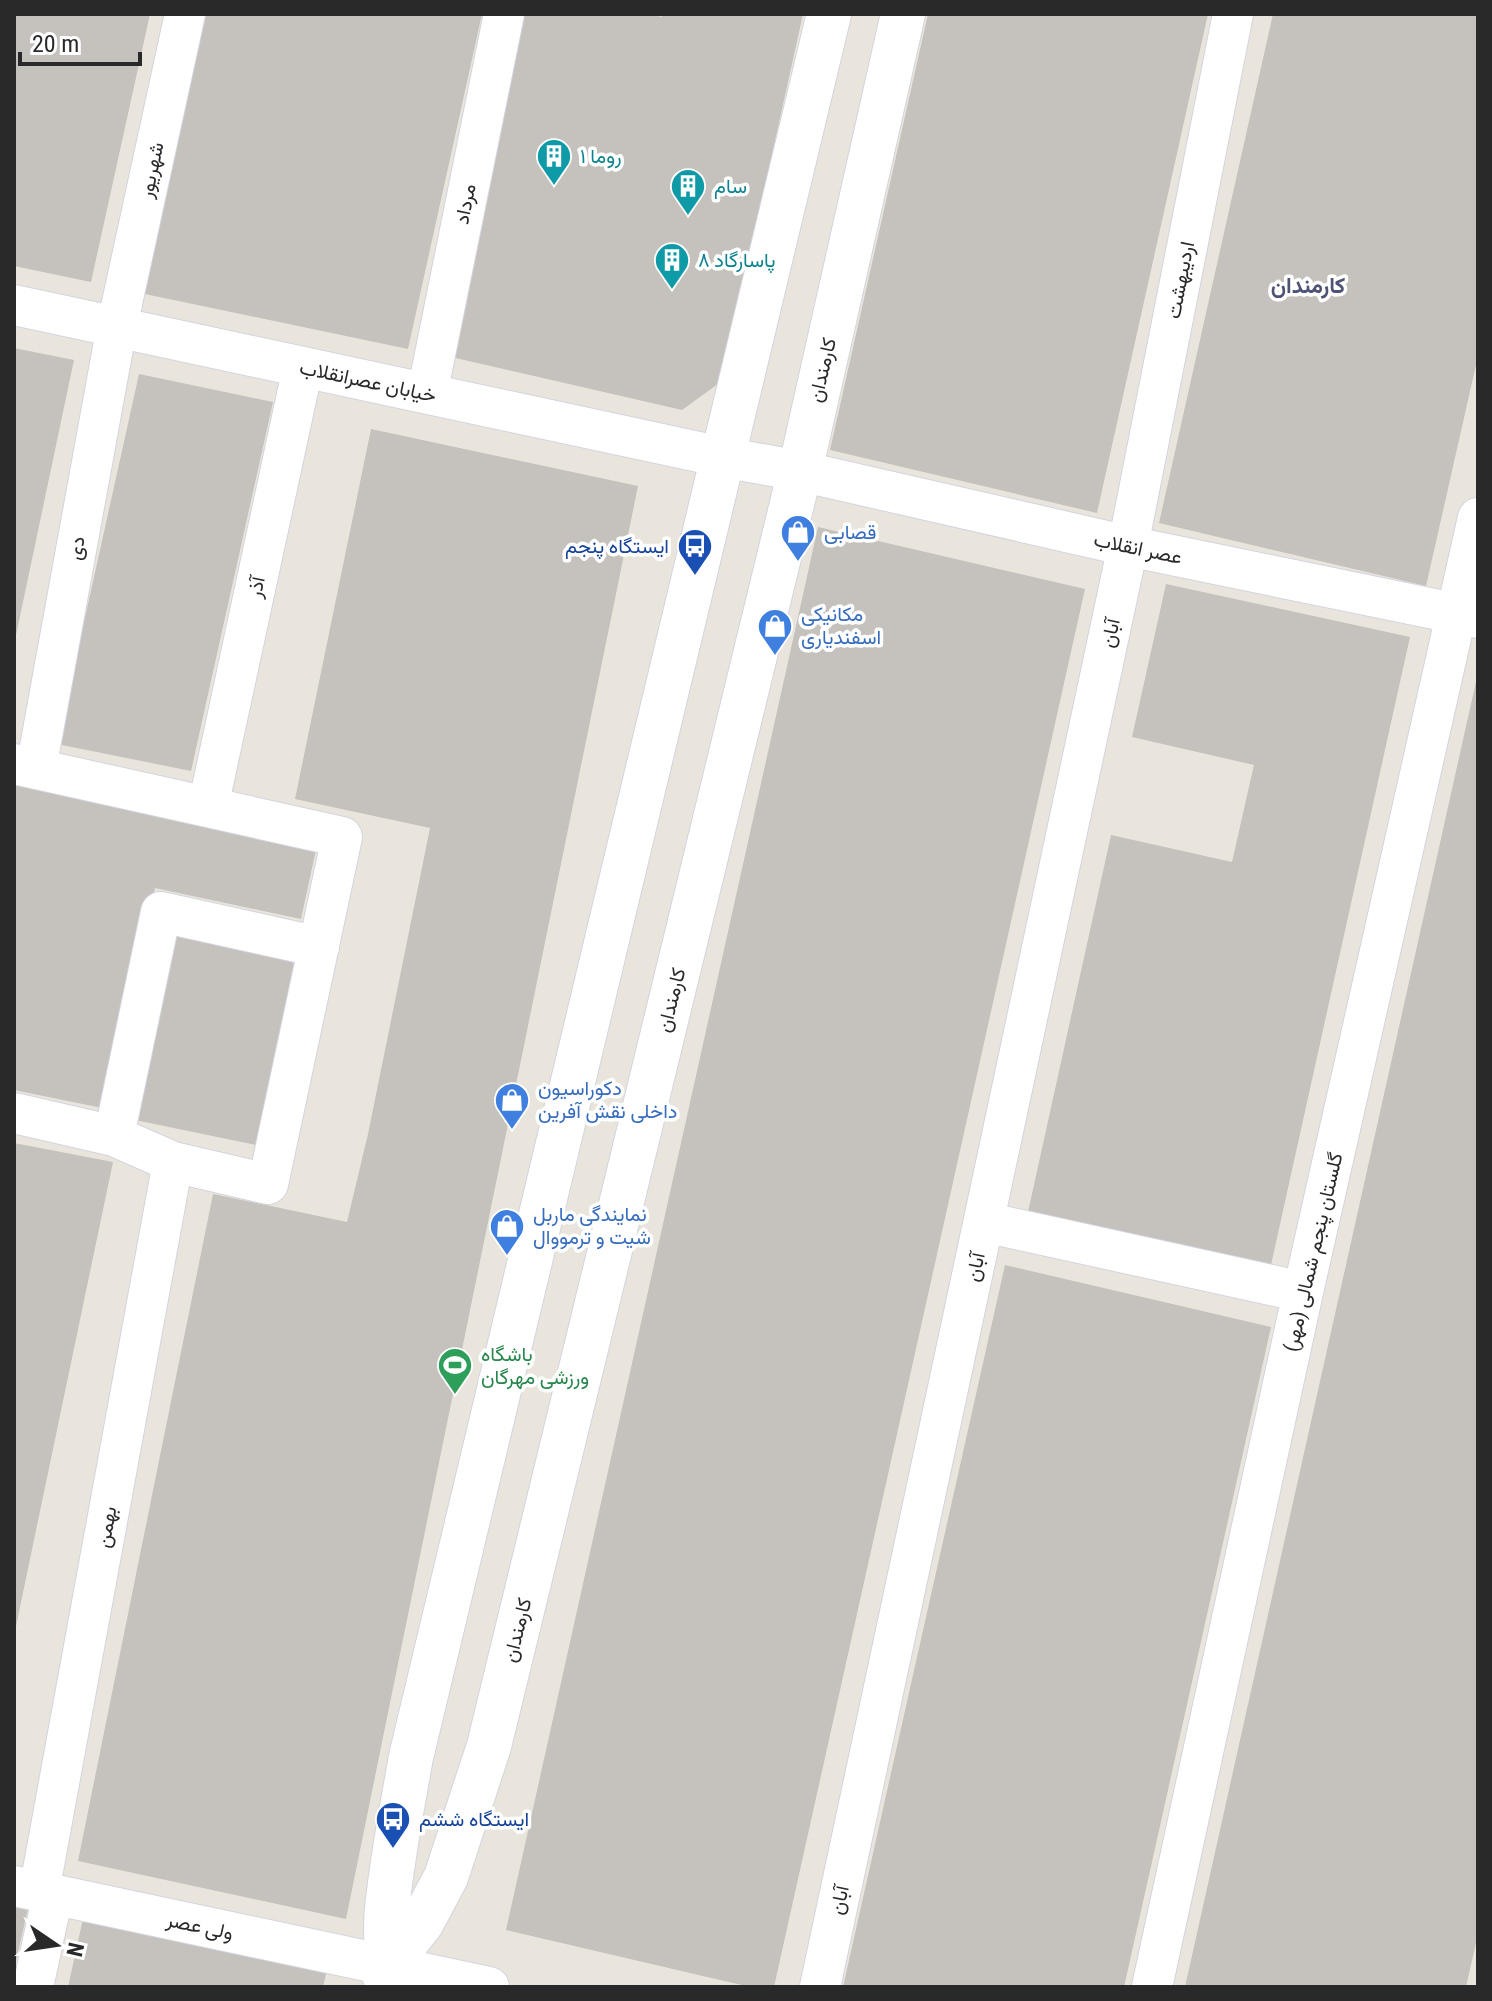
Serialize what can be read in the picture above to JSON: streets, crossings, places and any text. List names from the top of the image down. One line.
{"streets":{"main road":["کارمندان"],"street":["شهریور","مرداد","اردیبهشت","خیابان عصرانقلاب","دی","عصر انقلاب","آذر","آبان","گلستان پنجم شمالی (مهر)","بهمن","ولی عصر"]},"crossings":[["شهریور","خیابان عصرانقلاب"],["شهریور","دی"],["مرداد","خیابان عصرانقلاب"],["اردیبهشت","عصر انقلاب"],["اردیبهشت","آبان"],["کارمندان","خیابان عصرانقلاب"],["کارمندان","عصر انقلاب"],["کارمندان","ولی عصر"],["خیابان عصرانقلاب","دی"],["خیابان عصرانقلاب","عصر انقلاب"],["خیابان عصرانقلاب","آذر"],["عصر انقلاب","آبان"],["عصر انقلاب","گلستان پنجم شمالی (مهر)"],["بهمن","ولی عصر"]],"districts":["کارمندان"],"places":{"building":["روما ۱","سام","پاسارگاد ۸"],"shop":["قصابی","مکانیکی اسفندیاری","دکوراسیون داخلی نقش آفرین","نمایندگی ماربل شیت و ترمووال"],"bus stop":["ایستگاه پنجم","ایستگاه ششم"],"sports":["باشگاه ورزشی مهرگان"]},"scale_bar":"20 m","north":"right"}
